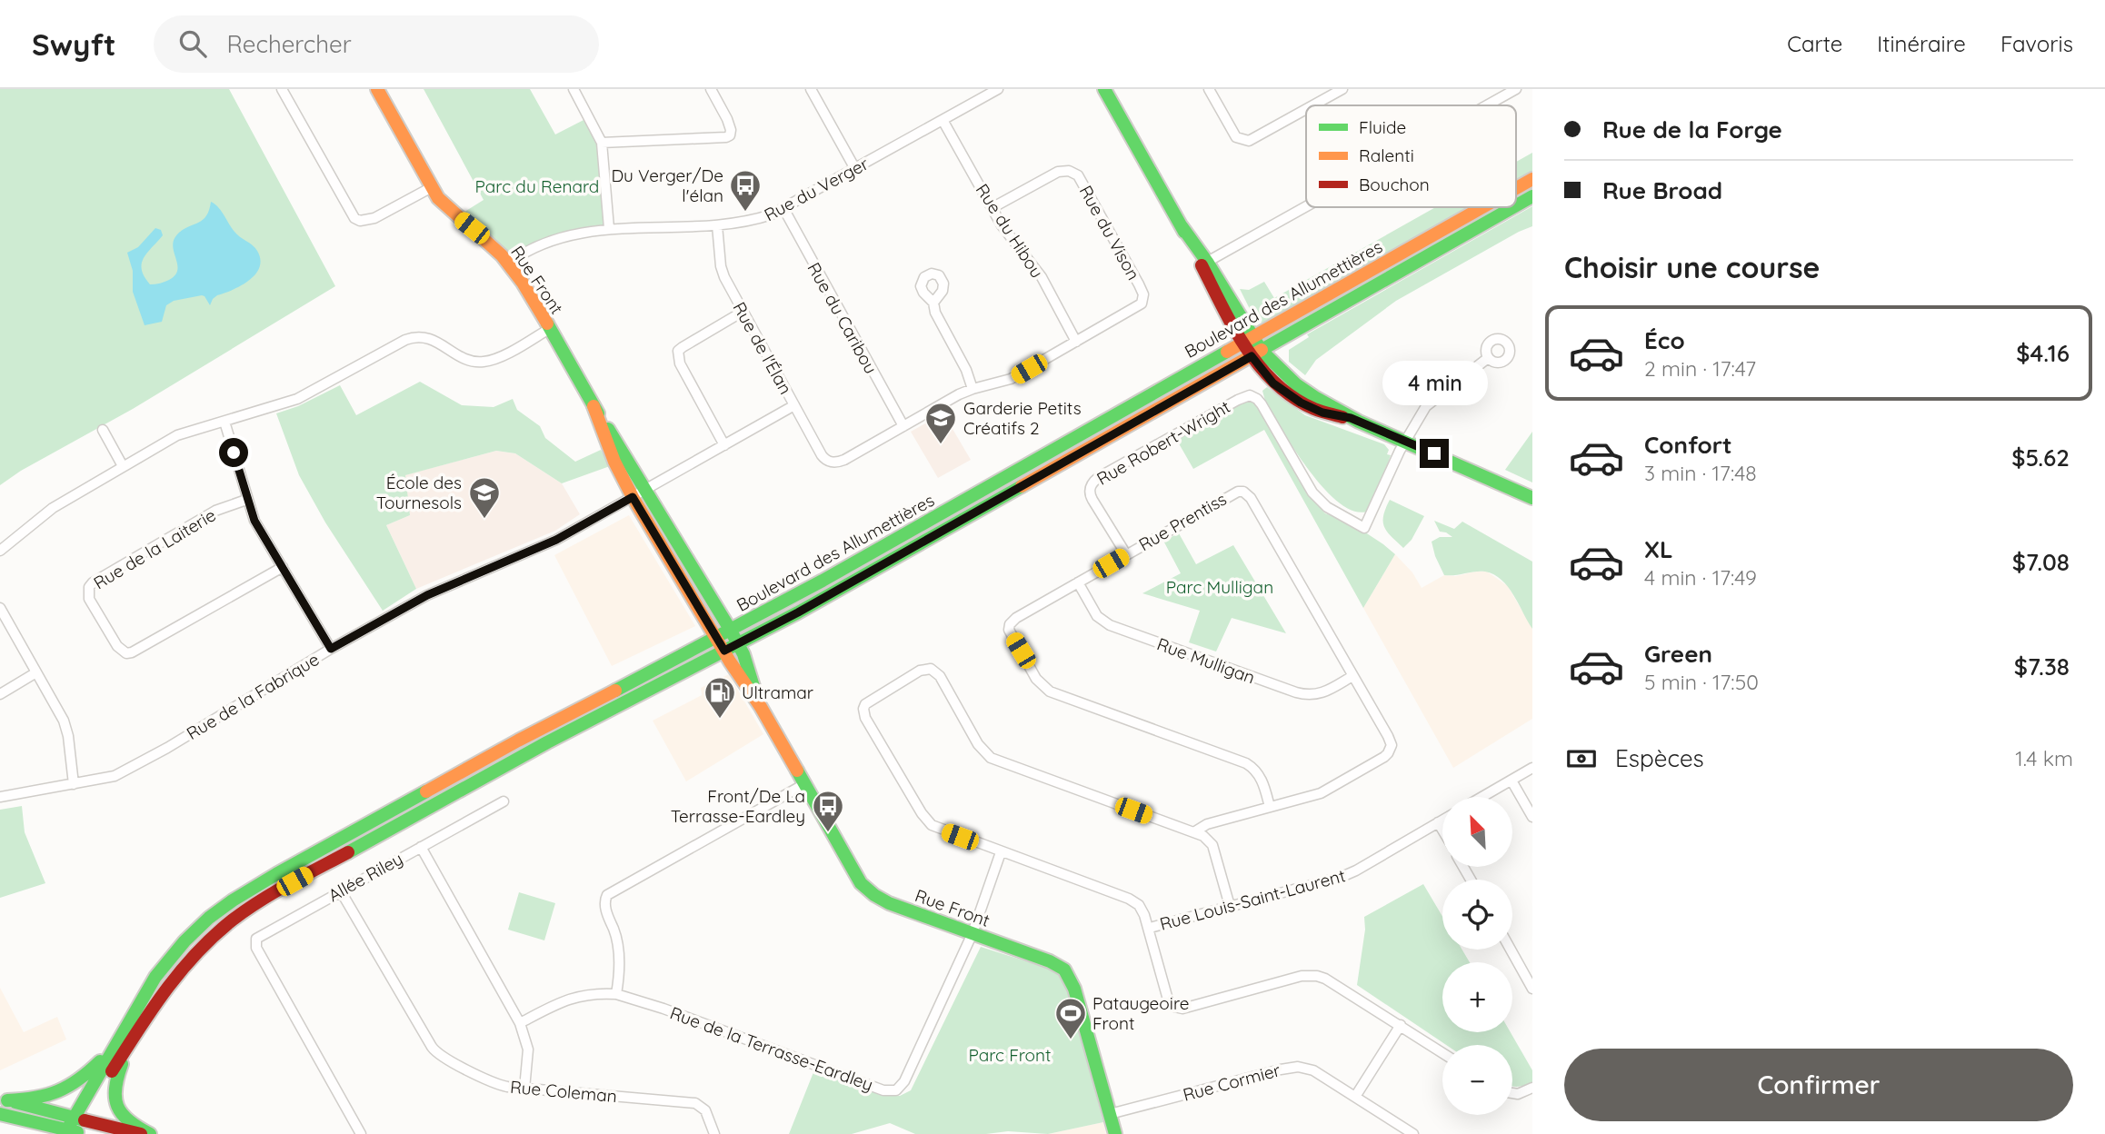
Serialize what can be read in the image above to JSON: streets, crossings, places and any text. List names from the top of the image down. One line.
{"streets":{"main road":["Rue Front","Boulevard des Allumettières"],"street":["Rue du Verger","Rue du Hibou","Rue du Vison","Rue du Caribou","Rue de l'Élan","Rue Robert-Wright","Rue Prentiss","Rue de la Laiterie","Rue Mulligan","Rue de la Fabrique","Allée Riley","Rue Louis-Saint-Laurent","Rue de la Terrasse-Eardley","Rue Cormier","Rue Coleman"]},"crossings":[["Rue du Verger","Rue du Hibou"],["Rue du Verger","Rue Front"],["Rue du Verger","Rue du Caribou"],["Rue du Verger","Rue de l'Élan"],["Rue du Hibou","Rue du Vison"],["Rue du Vison","Rue du Caribou"],["Rue du Vison","Rue de l'Élan"],["Rue Front","Boulevard des Allumettières"],["Rue Front","Rue de la Fabrique"],["Rue Front","Rue de la Terrasse-Eardley"],["Rue Front","Rue Cormier"],["Rue de l'Élan","Rue de la Fabrique"],["Rue Robert-Wright","Rue Prentiss"],["Rue Prentiss","Rue Mulligan"],["Allée Riley","Rue Coleman"]],"parks":["Parc du Renard","Parc Mulligan","Parc Front"],"places":{"bus stop":["Du Verger/De l'élan","Front/De La Terrasse-Eardley"],"school or university":["Garderie Petits Créatifs 2","École des Tournesols"],"fuel station":["Ultramar"],"sports":["Pataugeoire Front"]},"legend":["Fluide","Ralenti","Bouchon"],"north":"top left","page":{"header":"Swyft","search":"Rechercher","nav":["Carte","Itinéraire","Favoris"],"banner":["Rue de la Forge","Rue Broad"],"heading":"Choisir une course","list":[{"name":"Éco","note":"2 min · 17:47","value":"$4.16"},{"name":"Confort","note":"3 min · 17:48","value":"$5.62"},{"name":"XL","note":"4 min · 17:49","value":"$7.08"},{"name":"Green","note":"5 min · 17:50","value":"$7.38"}],"bubble":"4 min","pay":["Espèces","1.4 km"],"map_buttons":["+","−"],"buttons":"Confirmer"}}
